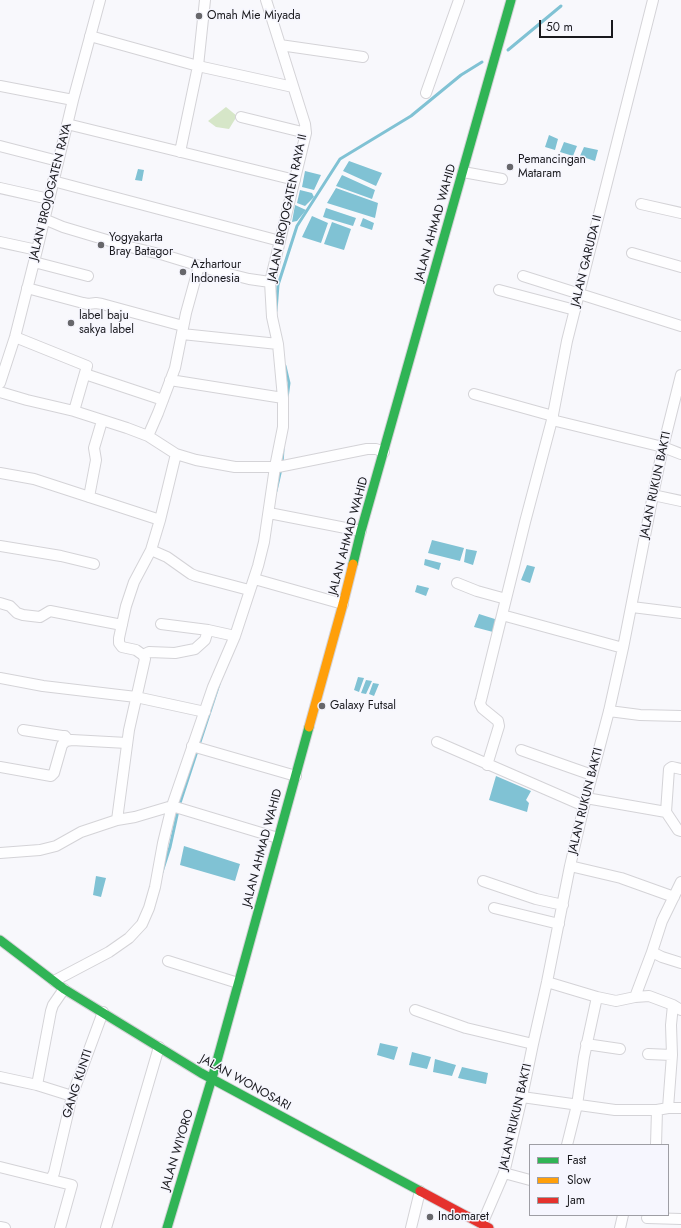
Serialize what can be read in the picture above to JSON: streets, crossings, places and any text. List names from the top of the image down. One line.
{"streets":{"main road":["JALAN AHMAD WAHID","JALAN WONOSARI","JALAN WIYORO"],"street":["JALAN BROJOGATEN RAYA","JALAN BROJOGATEN RAYA II","JALAN GARUDA II","JALAN RUKUN BAKTI","GANG KUNTI"]},"crossings":[["JALAN BROJOGATEN RAYA II","JALAN WONOSARI"],["JALAN AHMAD WAHID","JALAN WONOSARI"],["JALAN AHMAD WAHID","JALAN WIYORO"],["JALAN RUKUN BAKTI","JALAN WONOSARI"],["JALAN WONOSARI","GANG KUNTI"],["JALAN WONOSARI","JALAN WIYORO"]],"places":["Omah Mie Miyada","Pemancingan Mataram","Yogyakarta Bray Batagor","Azhartour Indonesia","label baju sakya label","Galaxy Futsal","Indomaret"],"legend":["Fast","Slow","Jam"],"scale_bar":"50 m"}
